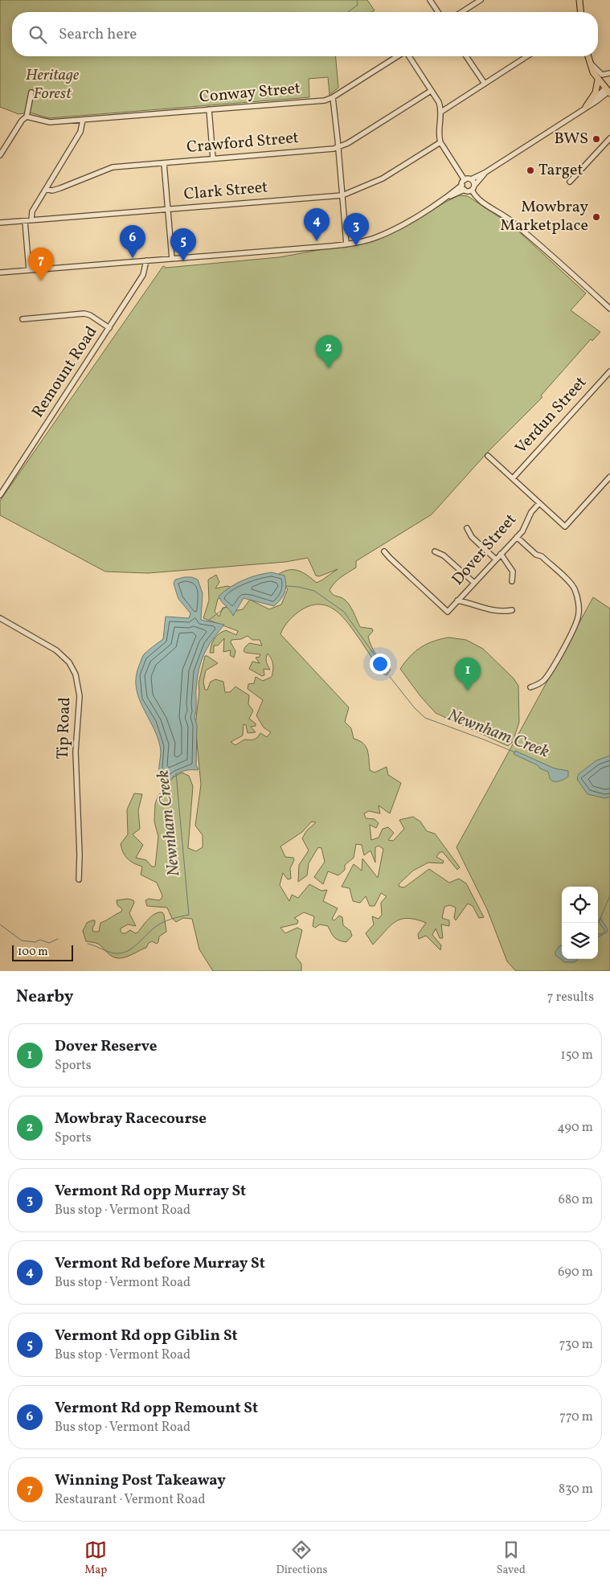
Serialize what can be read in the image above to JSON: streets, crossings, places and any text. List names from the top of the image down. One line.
{"streets":{"street":["Conway Street","Crawford Street","Clark Street","Remount Road","Verdun Street","Dover Street","Tip Road"]},"water":["Newnham Creek"],"parks":["Heritage Forest"],"places":["BWS","Target","Mowbray Marketplace"],"scale_bar":"100 m","page":{"search":"Search here","pins":["4","3","6","5","7","2","1"],"scale":"100 m","heading":["Nearby","7 results"],"list":[{"mark":"1","name":"Dover Reserve","note":"Sports","value":"150 m"},{"mark":"2","name":"Mowbray Racecourse","note":"Sports","value":"490 m"},{"mark":"3","name":"Vermont Rd opp Murray St","note":"Bus stop · Vermont Road","value":"680 m"},{"mark":"4","name":"Vermont Rd before Murray St","note":"Bus stop · Vermont Road","value":"690 m"},{"mark":"5","name":"Vermont Rd opp Giblin St","note":"Bus stop · Vermont Road","value":"730 m"},{"mark":"6","name":"Vermont Rd opp Remount St","note":"Bus stop · Vermont Road","value":"770 m"},{"mark":"7","name":"Winning Post Takeaway","note":"Restaurant · Vermont Road","value":"830 m"}],"nav":["Map","Directions","Saved"]}}
